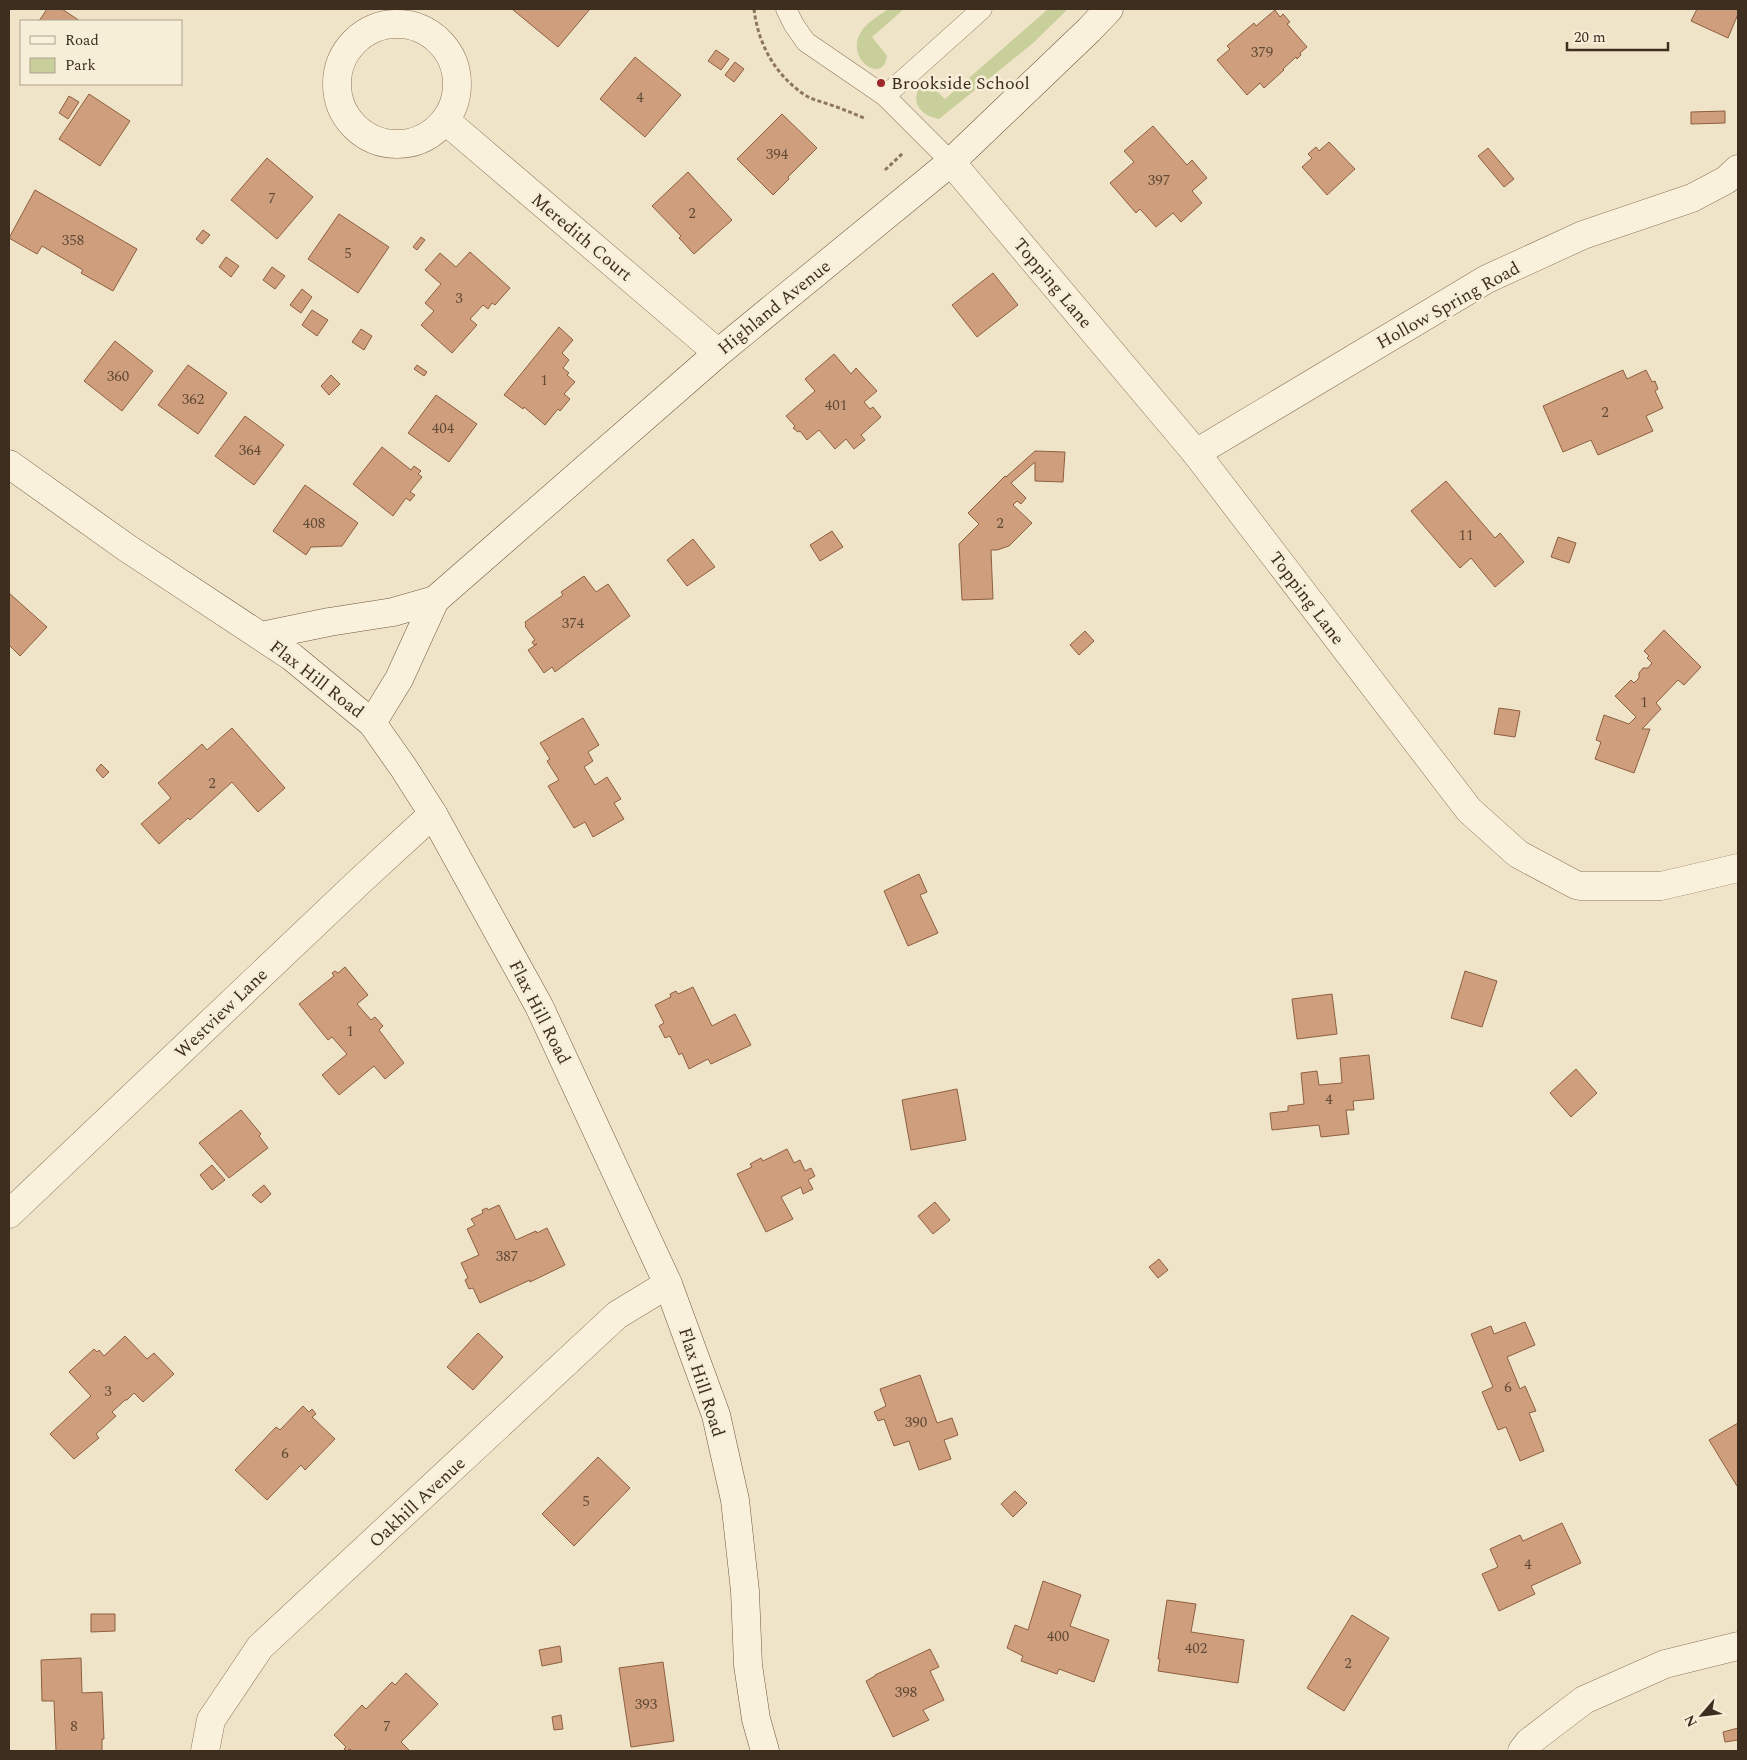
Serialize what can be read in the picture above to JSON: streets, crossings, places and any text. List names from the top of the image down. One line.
{"streets":{"street":["Meredith Court","Topping Lane","Hollow Spring Road","Highland Avenue","Flax Hill Road","Westview Lane","Oakhill Avenue"]},"crossings":[["Meredith Court","Highland Avenue"],["Topping Lane","Hollow Spring Road"],["Topping Lane","Highland Avenue"],["Highland Avenue","Flax Hill Road"],["Flax Hill Road","Westview Lane"],["Flax Hill Road","Oakhill Avenue"]],"places":["Brookside School"],"house_numbers":["379","4","394","397","7","2","358","5","3","360","1","362","401","2","404","364","408","2","11","374","1","2","1","4","387","6","3","390","6","5","4","400","402","2","398","393","8","7"],"legend":["Road","Park"],"scale_bar":"20 m","north":"bottom left"}
